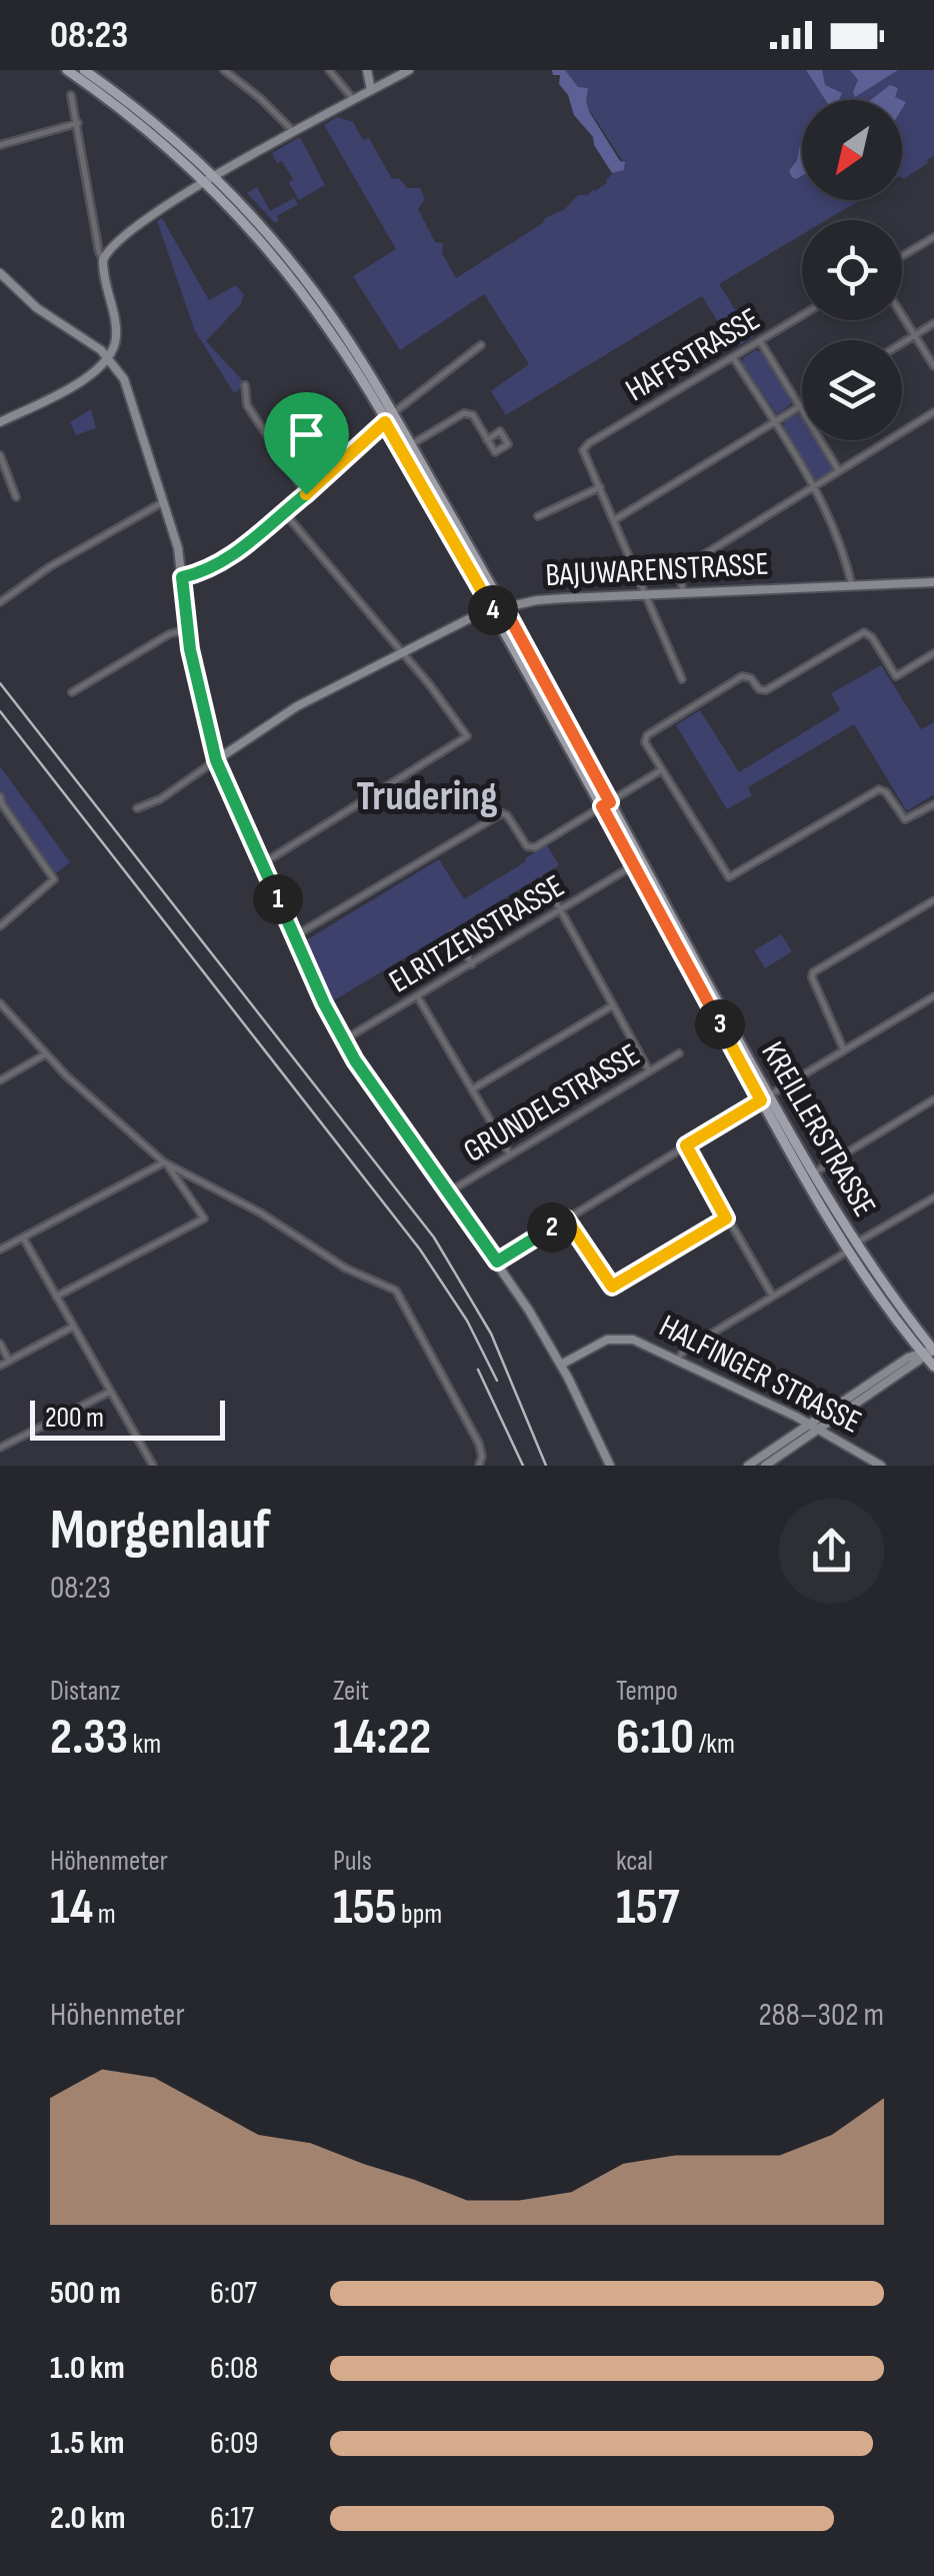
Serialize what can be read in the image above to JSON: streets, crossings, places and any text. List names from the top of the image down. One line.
{"streets":{"main road":["KREILLERSTRASSE"],"street":["HAFFSTRASSE","BAJUWARENSTRASSE","ELRITZENSTRASSE","GRUNDELSTRASSE","HALFINGER STRASSE"]},"crossings":[["BAJUWARENSTRASSE","KREILLERSTRASSE"],["ELRITZENSTRASSE","KREILLERSTRASSE"]],"districts":["Trudering"],"scale_bar":"200 m","north":"bottom left","page":{"status":"08:23","pins":["4","1","3","2"],"scale":"200 m","heading":["Morgenlauf","08:23"],"stats":[["Distanz","2.33 km"],["Zeit","14:22"],["Tempo","6:10 /km"],["Höhenmeter","14 m"],["Puls","155 bpm"],["kcal","157"]],"chart":["Höhenmeter","288–302 m"],"list":[{"name":"500 m","note":"6:07"},{"name":"1.0 km","note":"6:08"},{"name":"1.5 km","note":"6:09"},{"name":"2.0 km","note":"6:17"}]}}
